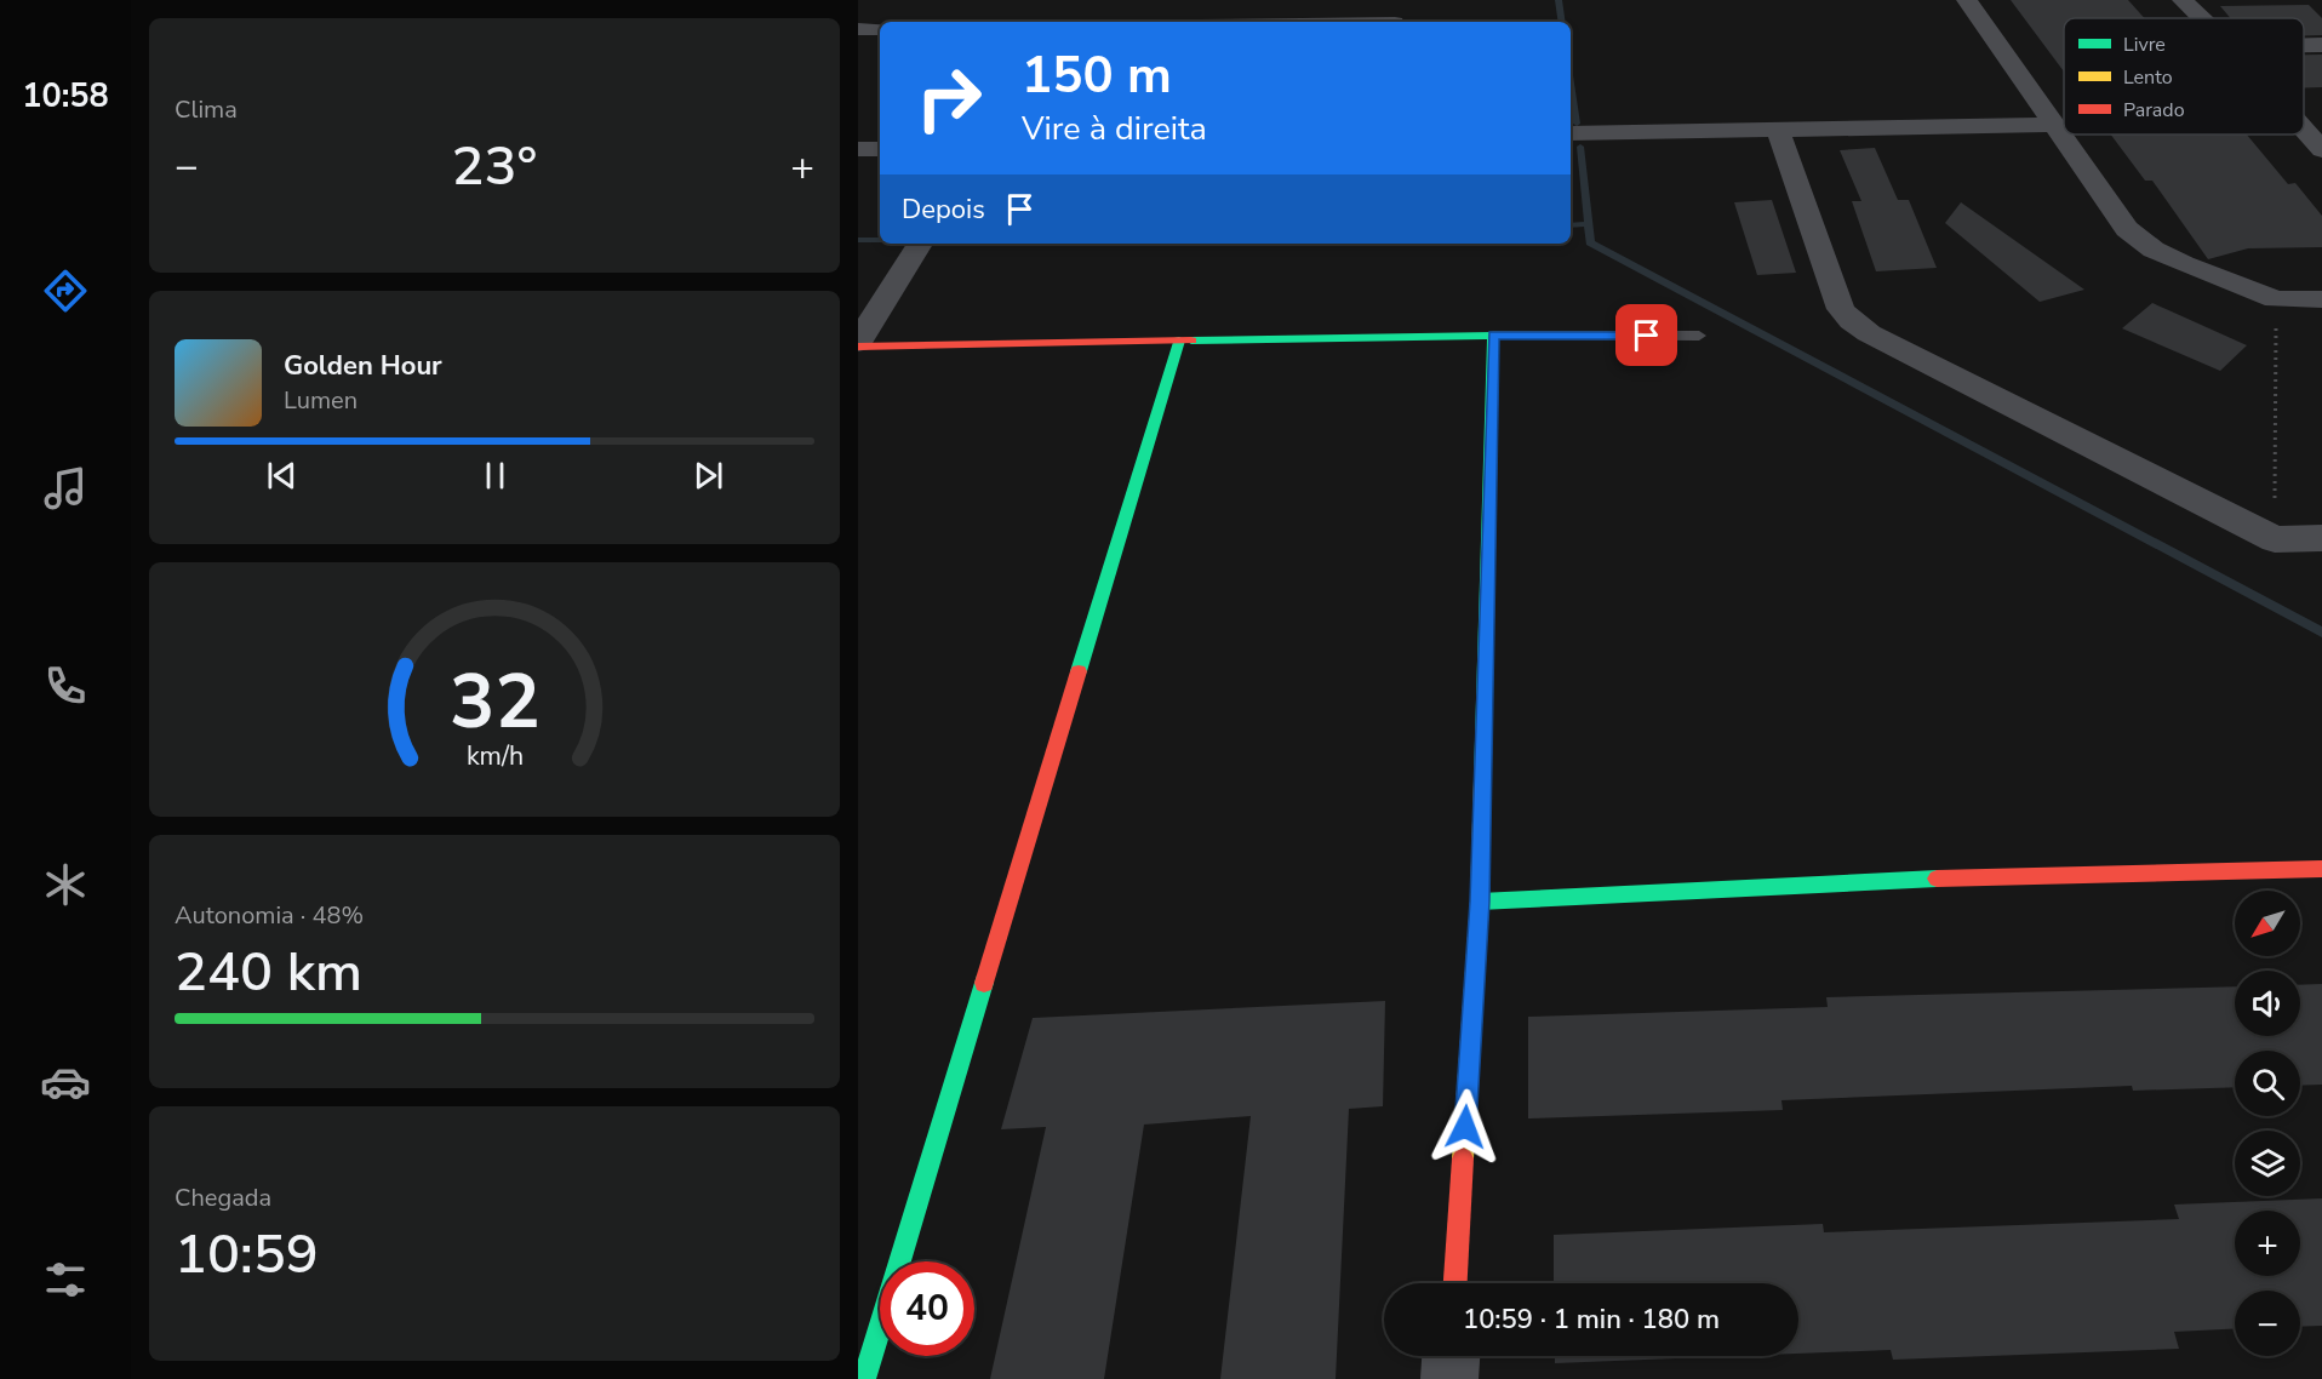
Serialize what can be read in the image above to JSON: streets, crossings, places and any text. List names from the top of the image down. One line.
{"legend":["Livre","Lento","Parado"],"north":"bottom left","page":{"tabs":"10:58","tile":["Clima",["Autonomia · 48%","240 km"],["Chegada","10:59"]],"turn":["150 m","Vire à direita"],"heat":["−","23°","+"],"then":"Depois","song":["Golden Hour","Lumen"],"map_buttons":["+","−"],"limit":"40","trip":"10:59 · 1 min · 180 m","gauge":["32","km/h"]}}
